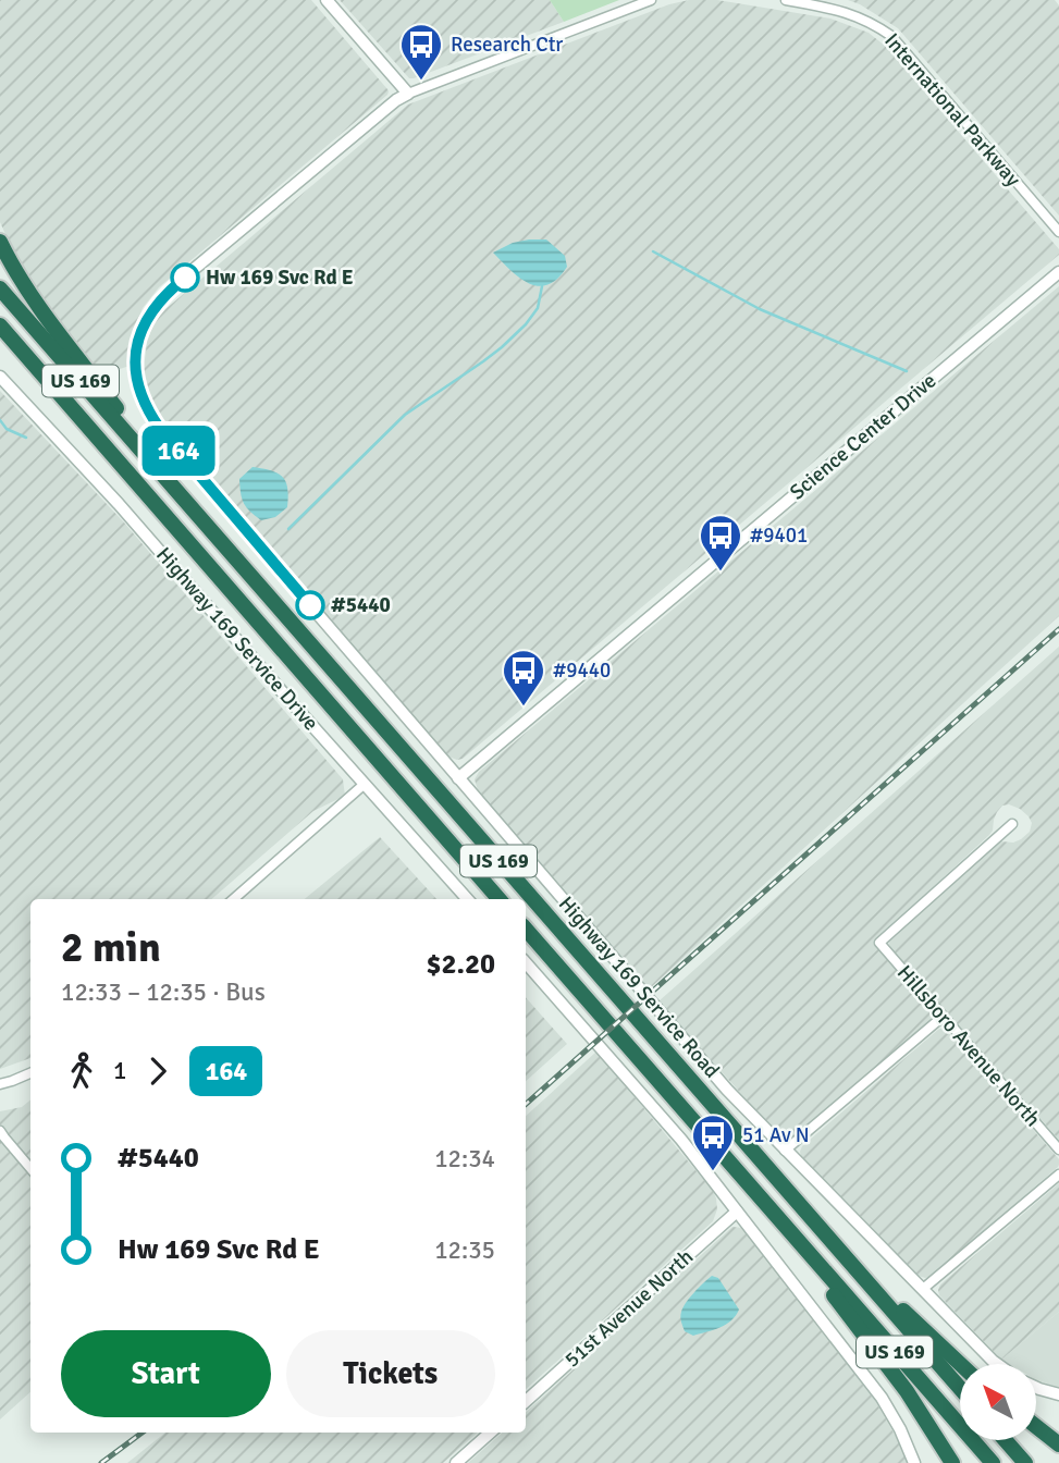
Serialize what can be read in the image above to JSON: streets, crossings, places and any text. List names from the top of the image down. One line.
{"streets":{"highway":["US 169"],"street":["International Parkway","Science Center Drive","Highway 169 Service Drive","Highway 169 Service Road","Hillsboro Avenue North","51st Avenue North"]},"crossings":[["Science Center Drive","Highway 169 Service Road"]],"places":{"bus stop":["Research Ctr","#9401","#9440","51 Av N"],"other":["Hw 169 Svc Rd E","#5440"]},"lines":["bus line 164"],"north":"top left","page":{"on_map":"164","heading":["2 min","12:33 – 12:35 · Bus","$2.20"],"legs":["1","164"],"list":[{"name":"#5440","value":"12:34"},{"name":"Hw 169 Svc Rd E","value":"12:35"}],"buttons":["Start","Tickets"]}}
